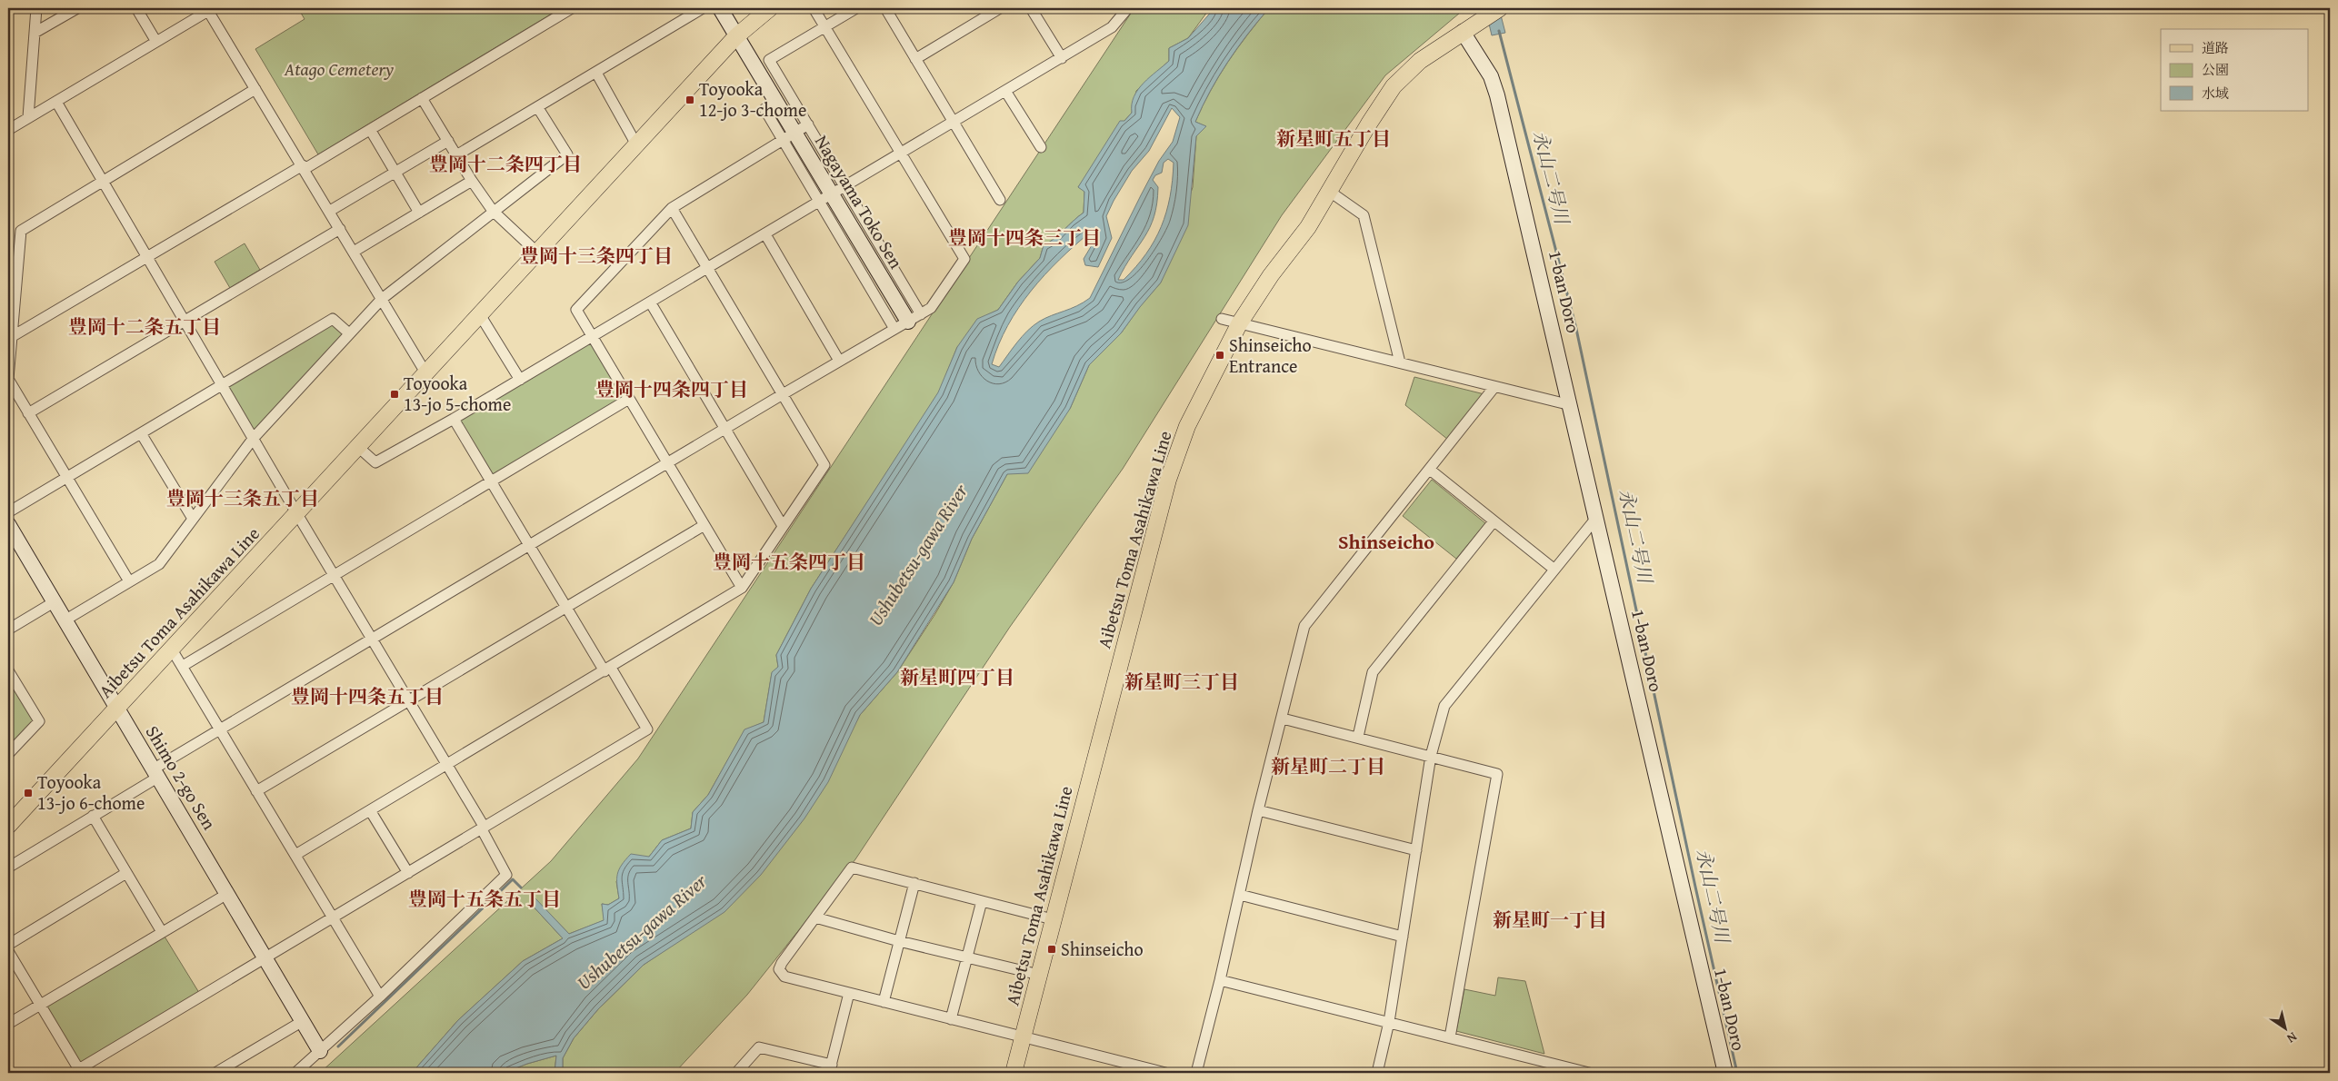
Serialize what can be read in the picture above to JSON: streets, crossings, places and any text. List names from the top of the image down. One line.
{"streets":{"main road":["Aibetsu Toma Asahikawa Line"],"street":["Nagayama Toko Sen","1-ban Doro","Shimo 2-go Sen"]},"crossings":[["Nagayama Toko Sen","Aibetsu Toma Asahikawa Line"],["1-ban Doro","Aibetsu Toma Asahikawa Line"],["Aibetsu Toma Asahikawa Line","Shimo 2-go Sen"]],"districts":["新星町五丁目","豊岡十二条四丁目","豊岡十四条三丁目","豊岡十三条四丁目","豊岡十二条五丁目","豊岡十四条四丁目","豊岡十三条五丁目","Shinseicho","豊岡十五条四丁目","新星町四丁目","新星町三丁目","豊岡十四条五丁目","新星町二丁目","豊岡十五条五丁目","新星町一丁目"],"water":["永山二号川","Ushubetsu-gawa River"],"parks":["Atago Cemetery"],"places":{"transit":["Toyooka 12-jo 3-chome","Shinseicho Entrance","Toyooka 13-jo 5-chome","Toyooka 13-jo 6-chome","Shinseicho"]},"legend":["道路","公園","水域"],"north":"bottom right"}
